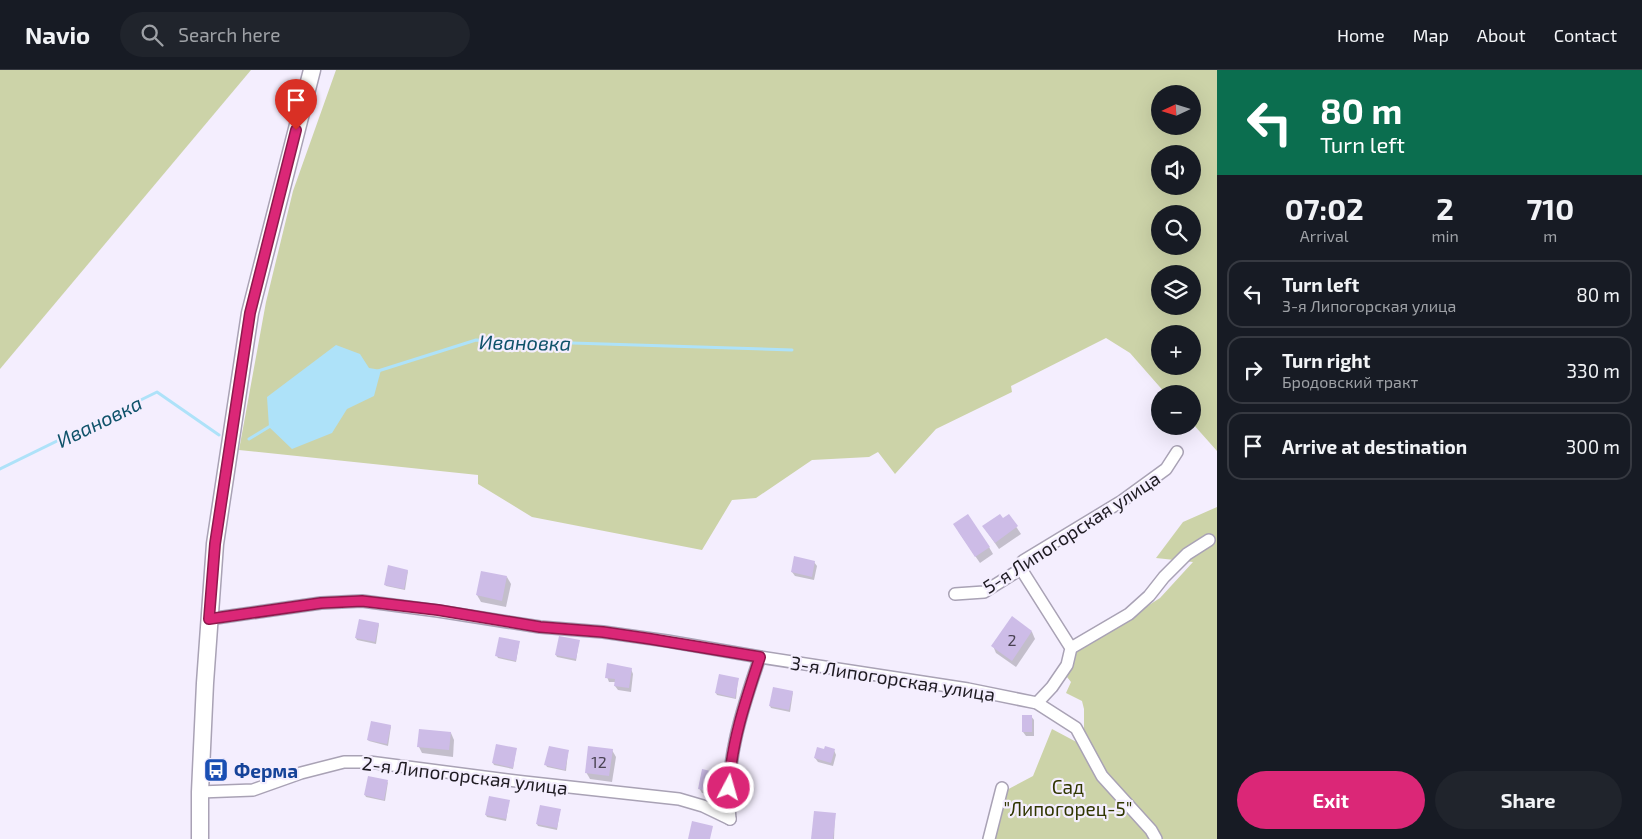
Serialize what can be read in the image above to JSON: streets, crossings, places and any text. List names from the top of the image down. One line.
{"streets":{"street":["5-я Липогорская улица","3-я Липогорская улица","2-я Липогорская улица"]},"crossings":[["3-я Липогорская улица","2-я Липогорская улица"]],"water":["Ивановка"],"parks":["Сад \"Липогорец-5\""],"places":{"bus stop":["Ферма"]},"house_numbers":["2","12"],"north":"left","page":{"header":"Navio","search":"Search here","nav":["Home","Map","About","Contact"],"turn":["80 m","Turn left"],"map_buttons":["+","−"],"eta":["07:02","Arrival","2","min","710","m"],"list":[{"name":"Turn left","note":"3-я Липогорская улица","value":"80 m"},{"name":"Turn right","note":"Бродовский тракт","value":"330 m"},{"name":"Arrive at destination","value":"300 m"}],"buttons":["Exit","Share"]}}
